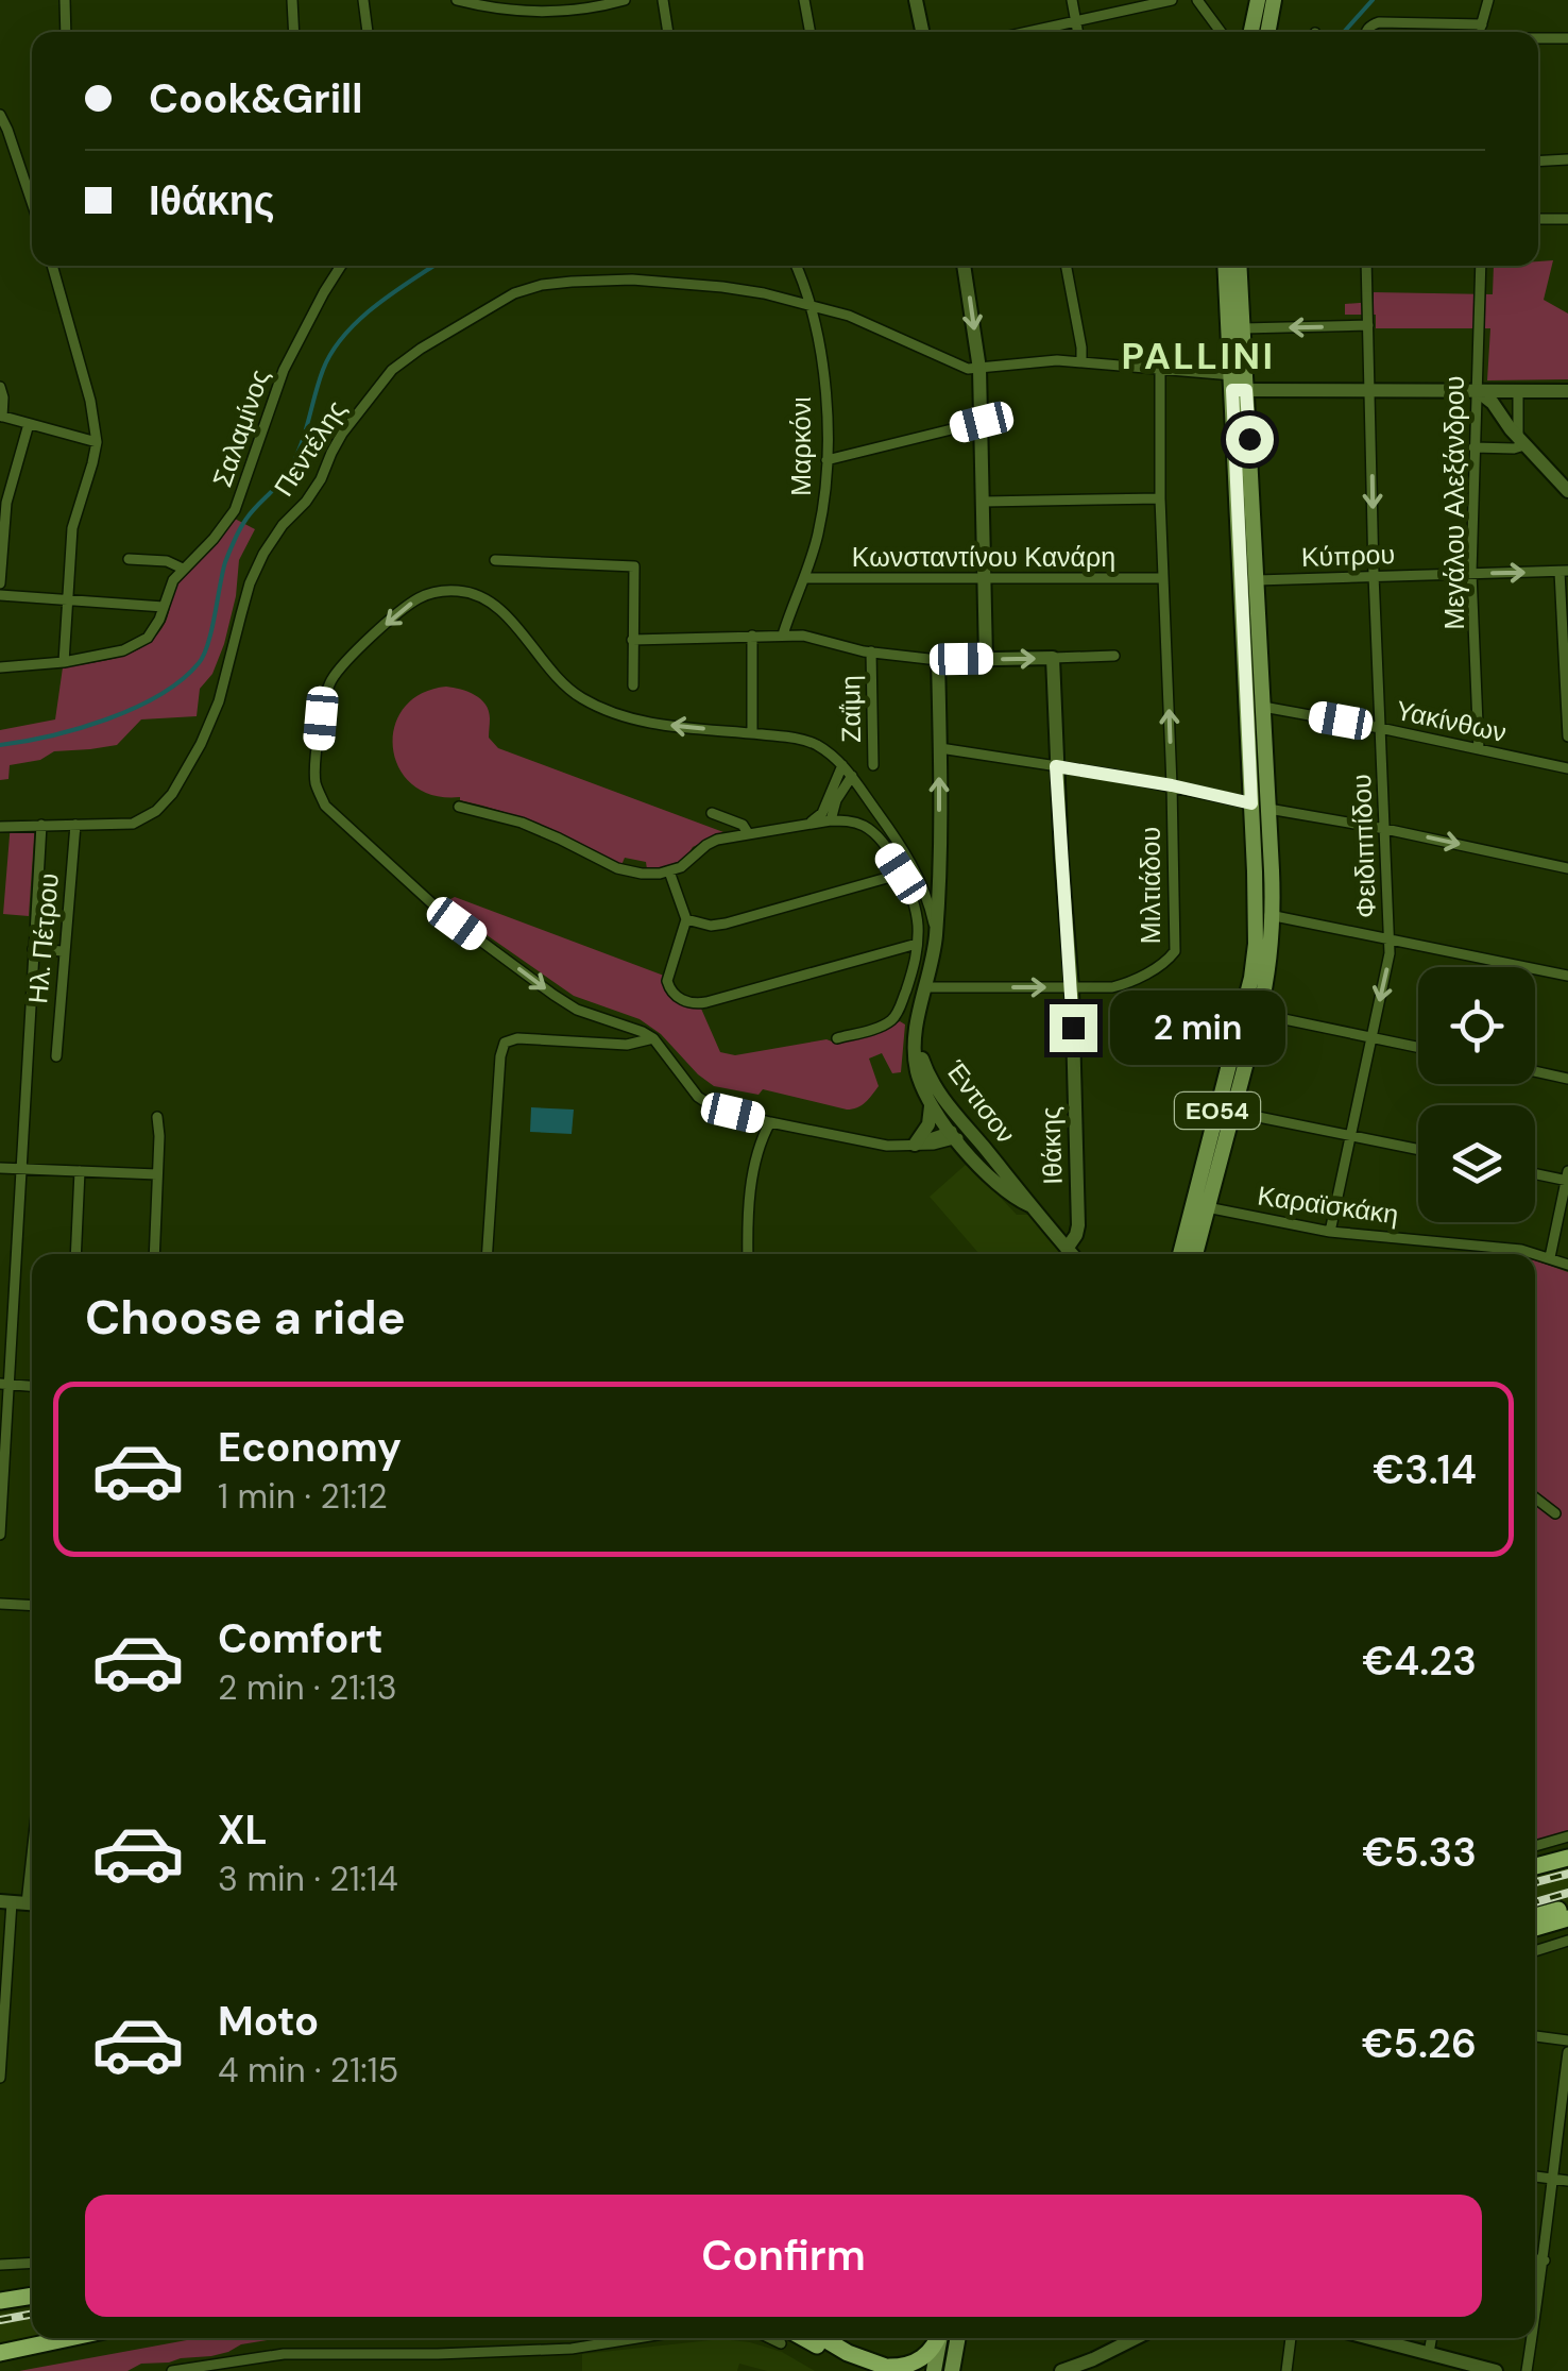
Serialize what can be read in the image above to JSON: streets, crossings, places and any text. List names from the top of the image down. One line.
{"streets":{"main road":["ΕΟ54"],"street":["Σαλαμίνος","Μαρκόνι","Πεντέλης","Μεγάλου Αλεξάνδρου","Κύπρου","Κωνσταντίνου Κανάρη","Ζαΐμη","Υακίνθων","Φειδιππίδου","Μιλτιάδου","Ηλ. Πέτρου","Έντισον","Ιθάκης","Καραϊσκάκη"]},"crossings":[["Μαρκόνι","Πεντέλης"],["Μαρκόνι","Κωνσταντίνου Κανάρη"],["Πεντέλης","Ηλ. Πέτρου"],["Μεγάλου Αλεξάνδρου","Κύπρου"],["Μεγάλου Αλεξάνδρου","Υακίνθων"],["Κύπρου","Φειδιππίδου"],["Κύπρου","ΕΟ54"],["Κωνσταντίνου Κανάρη","Μιλτιάδου"],["Υακίνθων","Φειδιππίδου"],["Υακίνθων","ΕΟ54"],["Φειδιππίδου","Καραϊσκάκη"],["Μιλτιάδου","Έντισον"],["Μιλτιάδου","Ιθάκης"],["Έντισον","Ιθάκης"],["ΕΟ54","Καραϊσκάκη"]],"districts":["PALLINI"],"page":{"banner":["Cook&Grill","Ιθάκης"],"bubble":"2 min","heading":"Choose a ride","list":[{"name":"Economy","note":"1 min · 21:12","value":"€3.14"},{"name":"Comfort","note":"2 min · 21:13","value":"€4.23"},{"name":"XL","note":"3 min · 21:14","value":"€5.33"},{"name":"Moto","note":"4 min · 21:15","value":"€5.26"}],"buttons":"Confirm"}}
